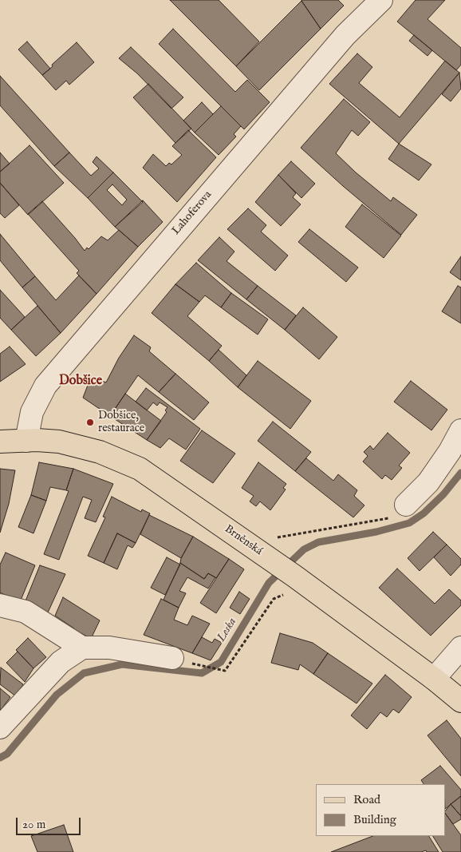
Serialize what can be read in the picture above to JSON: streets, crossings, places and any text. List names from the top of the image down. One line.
{"streets":{"main road":["Brněnská"],"street":["Lahoferova"]},"crossings":[["Lahoferova","Brněnská"]],"districts":["Dobšice"],"water":["Leska"],"places":["Dobšice, restaurace"],"legend":["Road","Building"],"scale_bar":"20 m"}
